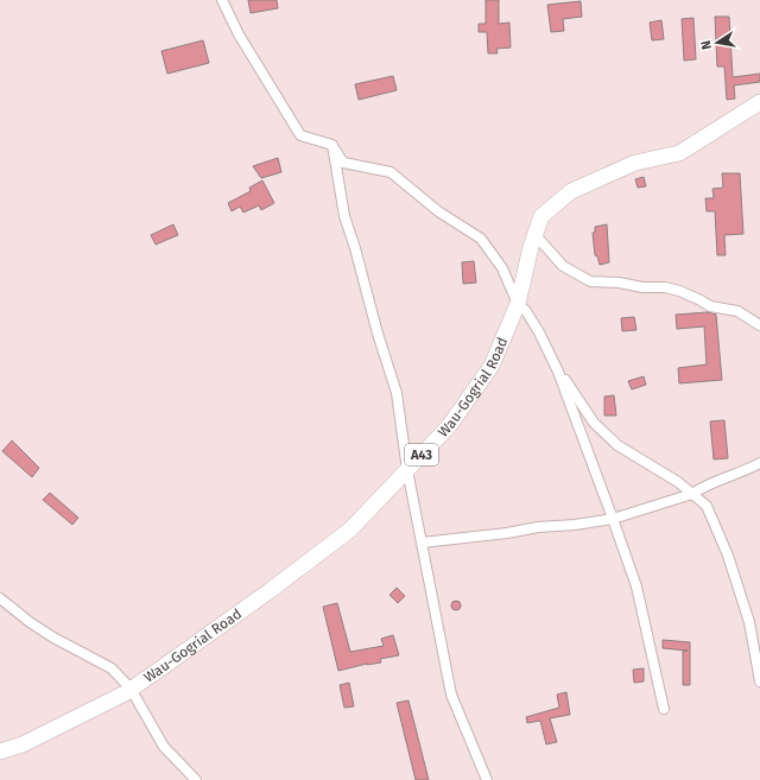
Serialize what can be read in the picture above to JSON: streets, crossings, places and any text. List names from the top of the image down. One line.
{"streets":{"main road":["Wau-Gogrial Road","A43"]},"north":"left"}
